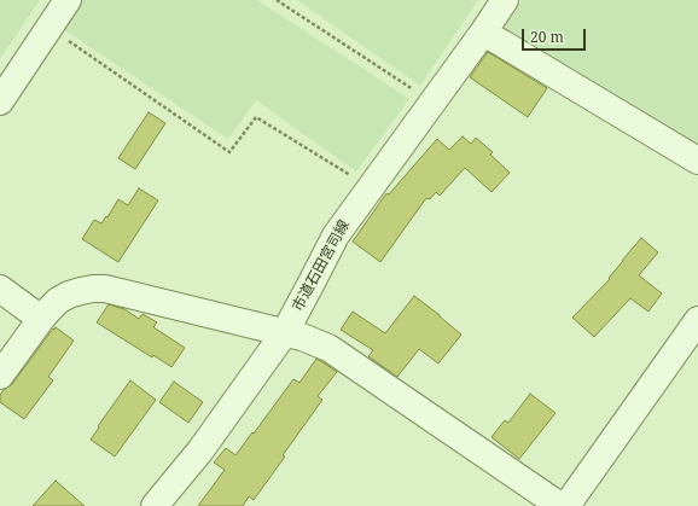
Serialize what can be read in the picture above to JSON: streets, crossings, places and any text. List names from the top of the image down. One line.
{"streets":{"street":["市道石田宮司線"]},"scale_bar":"20 m"}
